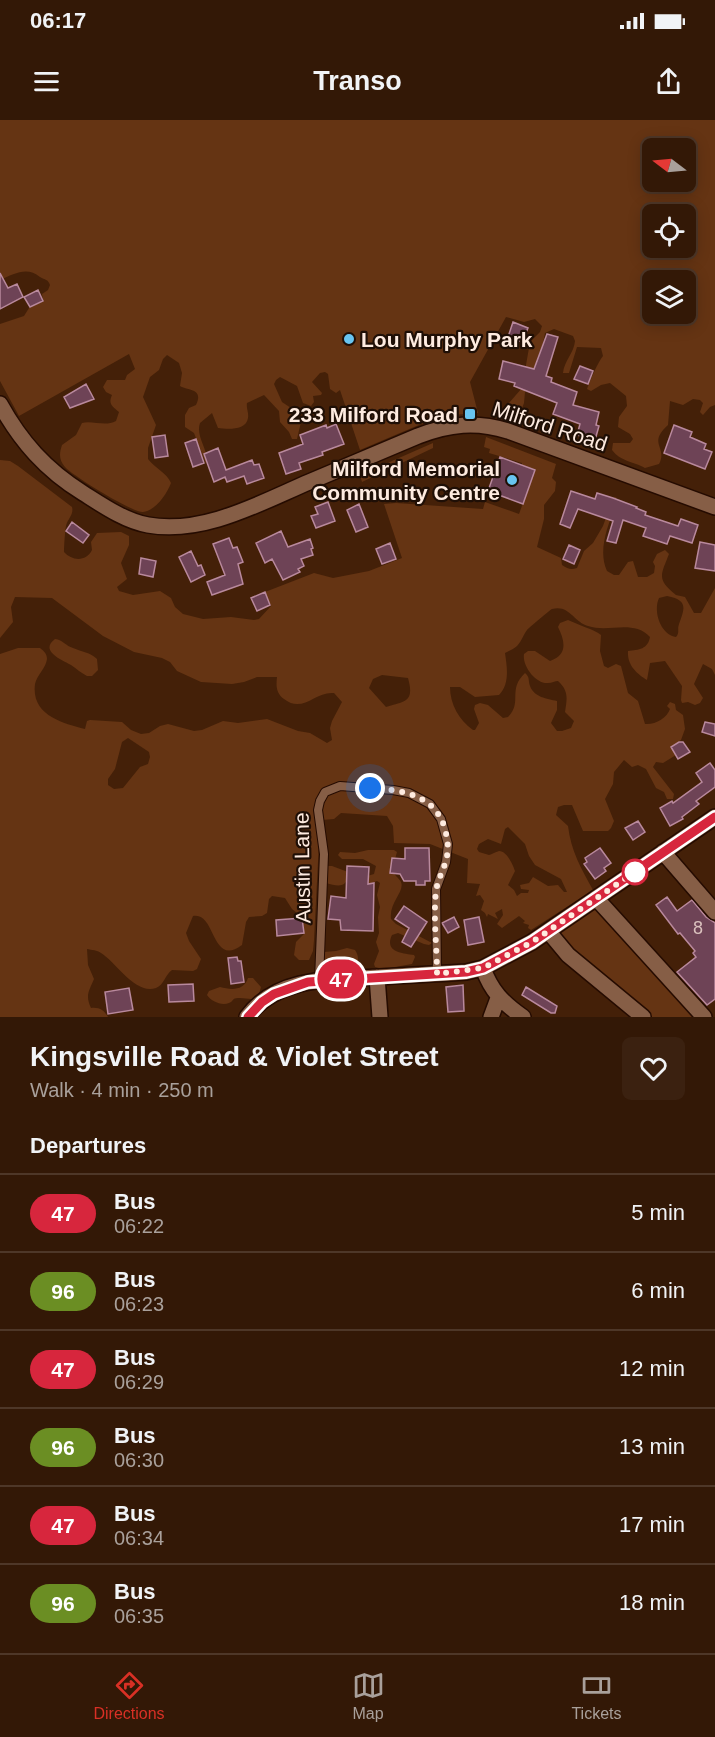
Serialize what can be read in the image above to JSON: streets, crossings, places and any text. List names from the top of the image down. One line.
{"streets":{"street":["Milford Road"],"lane":["Austin Lane"]},"places":{"other":["Lou Murphy Park","Milford Memorial Community Centre"],"transit":["233 Milford Road"]},"lines":["bus line 47"],"house_numbers":["8"],"north":"left","page":{"status":"06:17","header":"Transo","on_map":"47","heading":[["Kingsville Road & Violet Street","Walk · 4 min · 250 m"],"Departures"],"list":[{"mark":"47","name":"Bus","note":"06:22","value":"5 min"},{"mark":"96","name":"Bus","note":"06:23","value":"6 min"},{"mark":"47","name":"Bus","note":"06:29","value":"12 min"},{"mark":"96","name":"Bus","note":"06:30","value":"13 min"},{"mark":"47","name":"Bus","note":"06:34","value":"17 min"},{"mark":"96","name":"Bus","note":"06:35","value":"18 min"}],"tabs":["Directions","Map","Tickets"]}}
